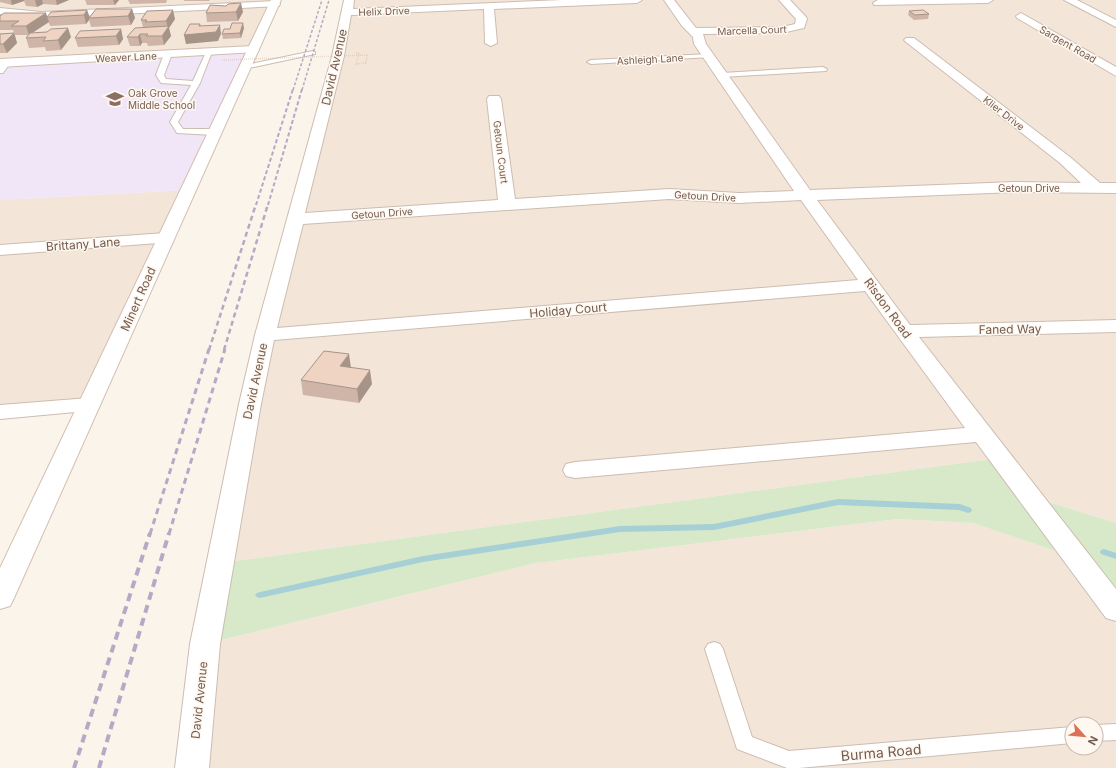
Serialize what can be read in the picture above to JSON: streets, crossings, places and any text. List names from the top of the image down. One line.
{"streets":{"street":["Helix Drive","Marcella Court","Sargent Road","Weaver Lane","David Avenue","Klier Drive","Getoun Court","Getoun Drive","Brittany Lane","Minert Road","Risdon Road","Holiday Court","Faned Way"],"lane":["Ashleigh Lane","Burma Road"]},"crossings":[["Helix Drive","David Avenue"],["Marcella Court","Risdon Road"],["Weaver Lane","Minert Road"],["Ashleigh Lane","Risdon Road"],["David Avenue","Getoun Drive"],["David Avenue","Holiday Court"],["Klier Drive","Getoun Drive"],["Getoun Court","Getoun Drive"],["Getoun Drive","Risdon Road"],["Brittany Lane","Minert Road"],["Risdon Road","Holiday Court"],["Risdon Road","Faned Way"]],"places":{"school or university":["Oak Grove Middle School"]},"north":"bottom right"}
